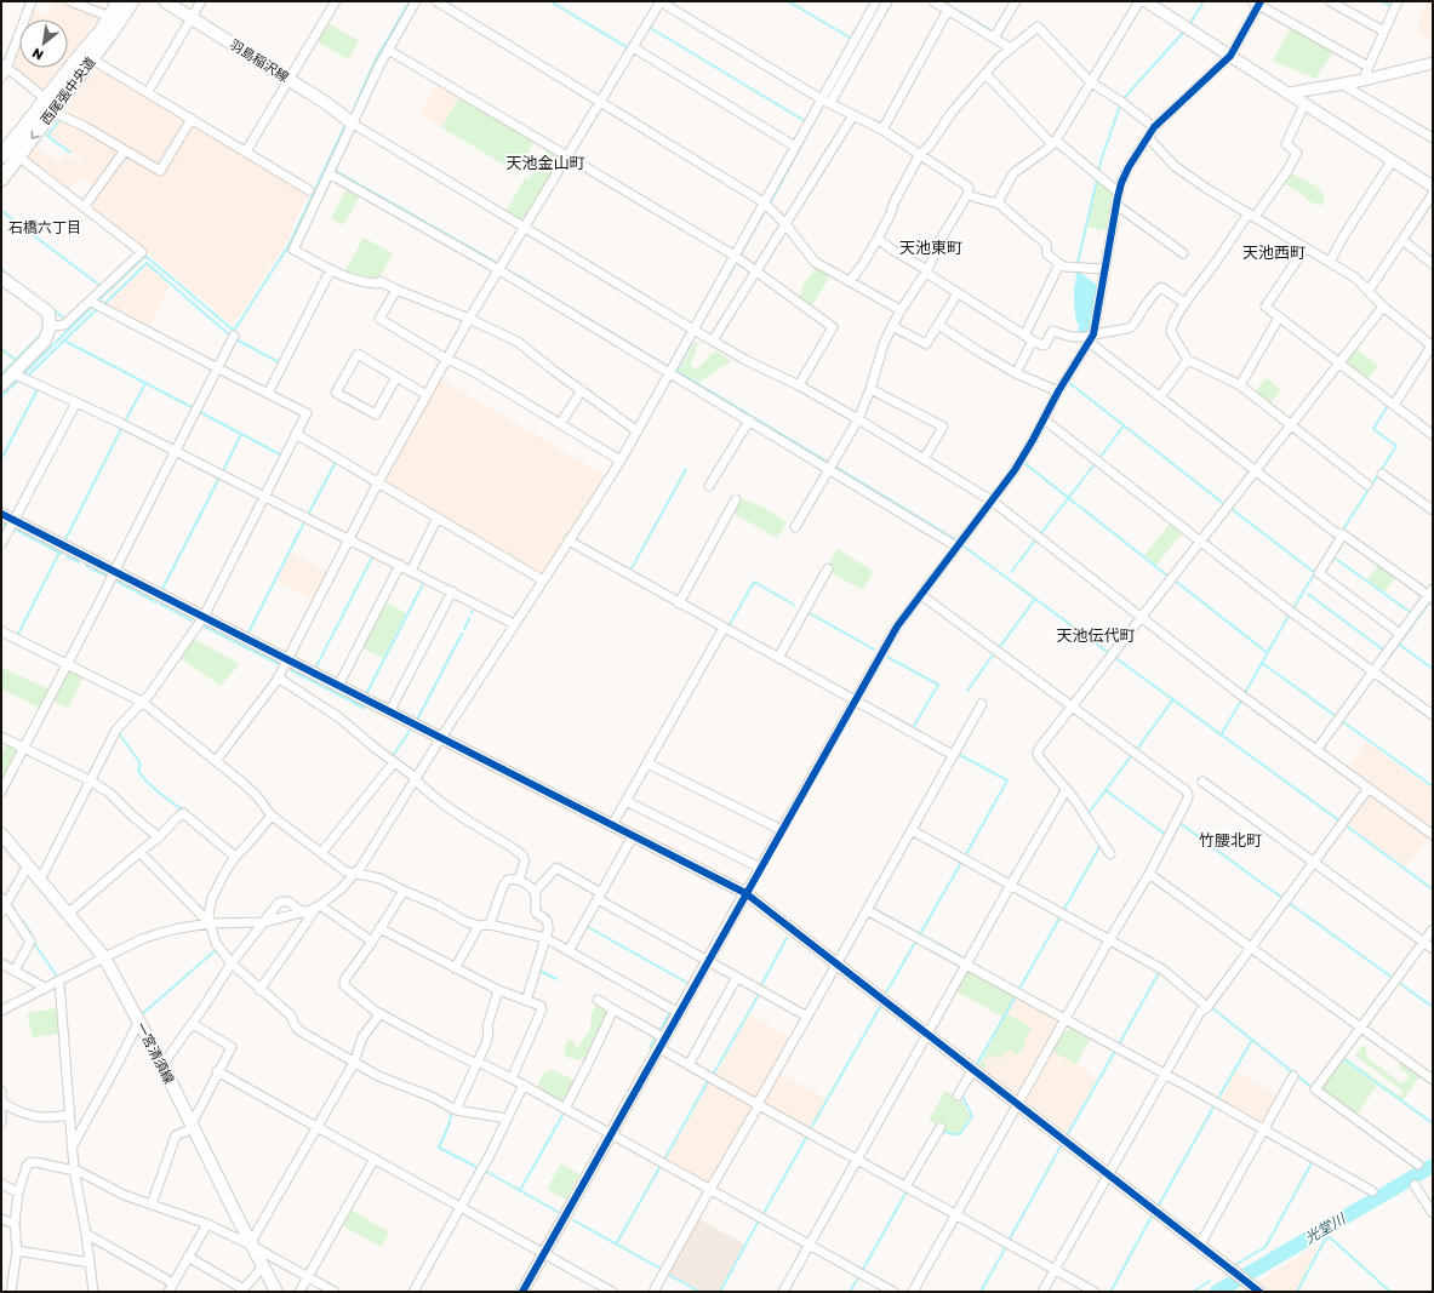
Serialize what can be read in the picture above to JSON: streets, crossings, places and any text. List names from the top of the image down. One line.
{"streets":{"main road":["羽島稲沢線","西尾張中央道","一宮清須線"]},"districts":["天池金山町","石橋六丁目","天池東町","天池西町","天池伝代町","竹腰北町"],"water":["光堂川"],"north":"bottom left"}
